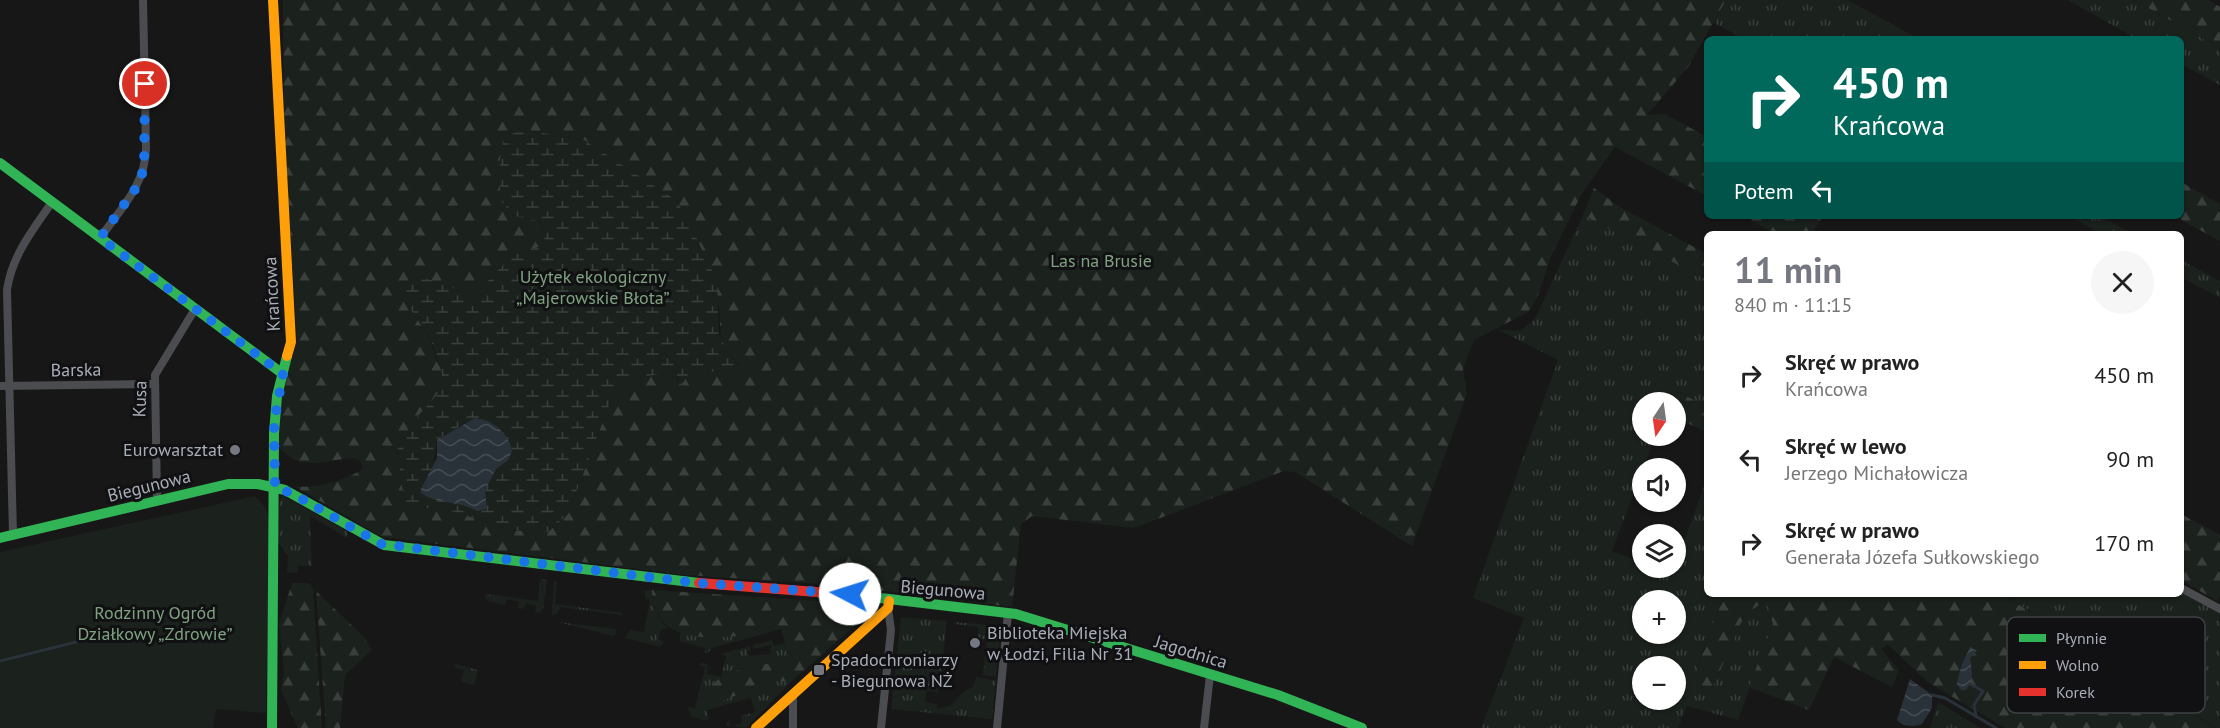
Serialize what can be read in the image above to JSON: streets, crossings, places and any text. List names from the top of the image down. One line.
{"streets":{"street":["Krańcowa","Barska","Kusa","Biegunowa","Jagodnica"]},"crossings":[["Krańcowa","Biegunowa"],["Barska","Kusa"],["Kusa","Biegunowa"],["Biegunowa","Jagodnica"]],"parks":["Las na Brusie","Użytek ekologiczny „Majerowskie Błota”","Rodzinny Ogród Działkowy „Zdrowie”"],"places":{"other":["Eurowarsztat","Biblioteka Miejska w Łodzi, Filia Nr 31"],"transit":["Spadochroniarzy - Biegunowa NŻ"]},"legend":["Płynnie","Wolno","Korek"],"north":"bottom","page":{"turn":["450 m","Krańcowa"],"then":"Potem","heading":["11 min","840 m · 11:15"],"list":[{"name":"Skręć w prawo","note":"Krańcowa","value":"450 m"},{"name":"Skręć w lewo","note":"Jerzego Michałowicza","value":"90 m"},{"name":"Skręć w prawo","note":"Generała Józefa Sułkowskiego","value":"170 m"}],"map_buttons":["+","−"]}}
